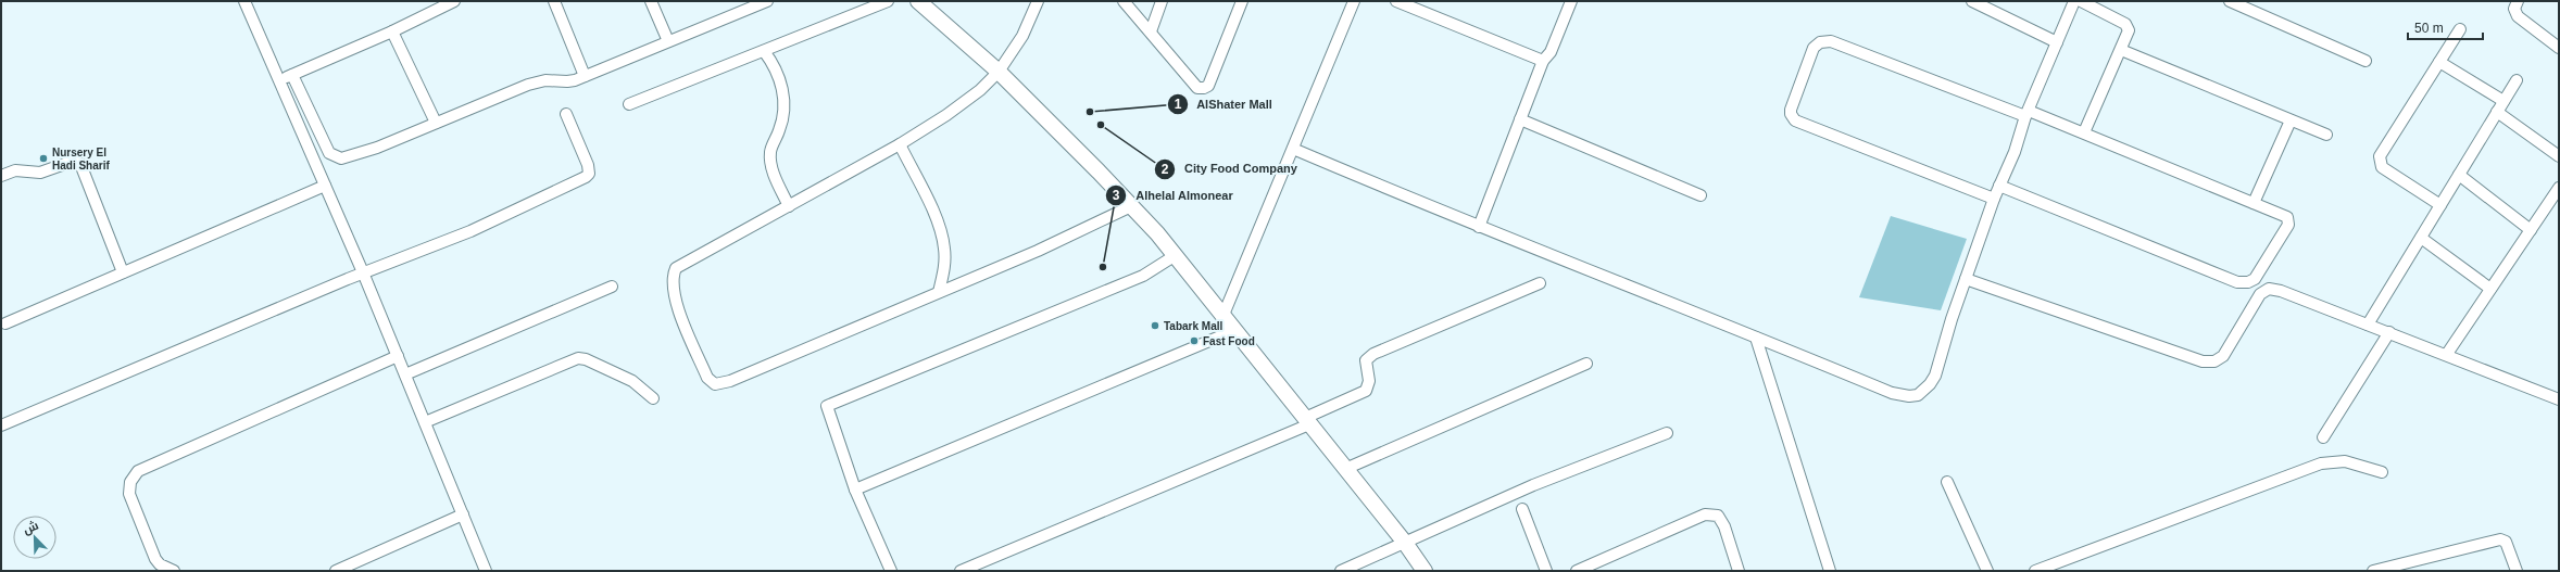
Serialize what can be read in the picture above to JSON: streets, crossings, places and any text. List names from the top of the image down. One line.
{"places":["AlShater Mall","City Food Company","Nursery El Hadi Sharif","Alhelal Almonear","Tabark Mall","Fast Food"],"scale_bar":"50 m","north":"top left"}
